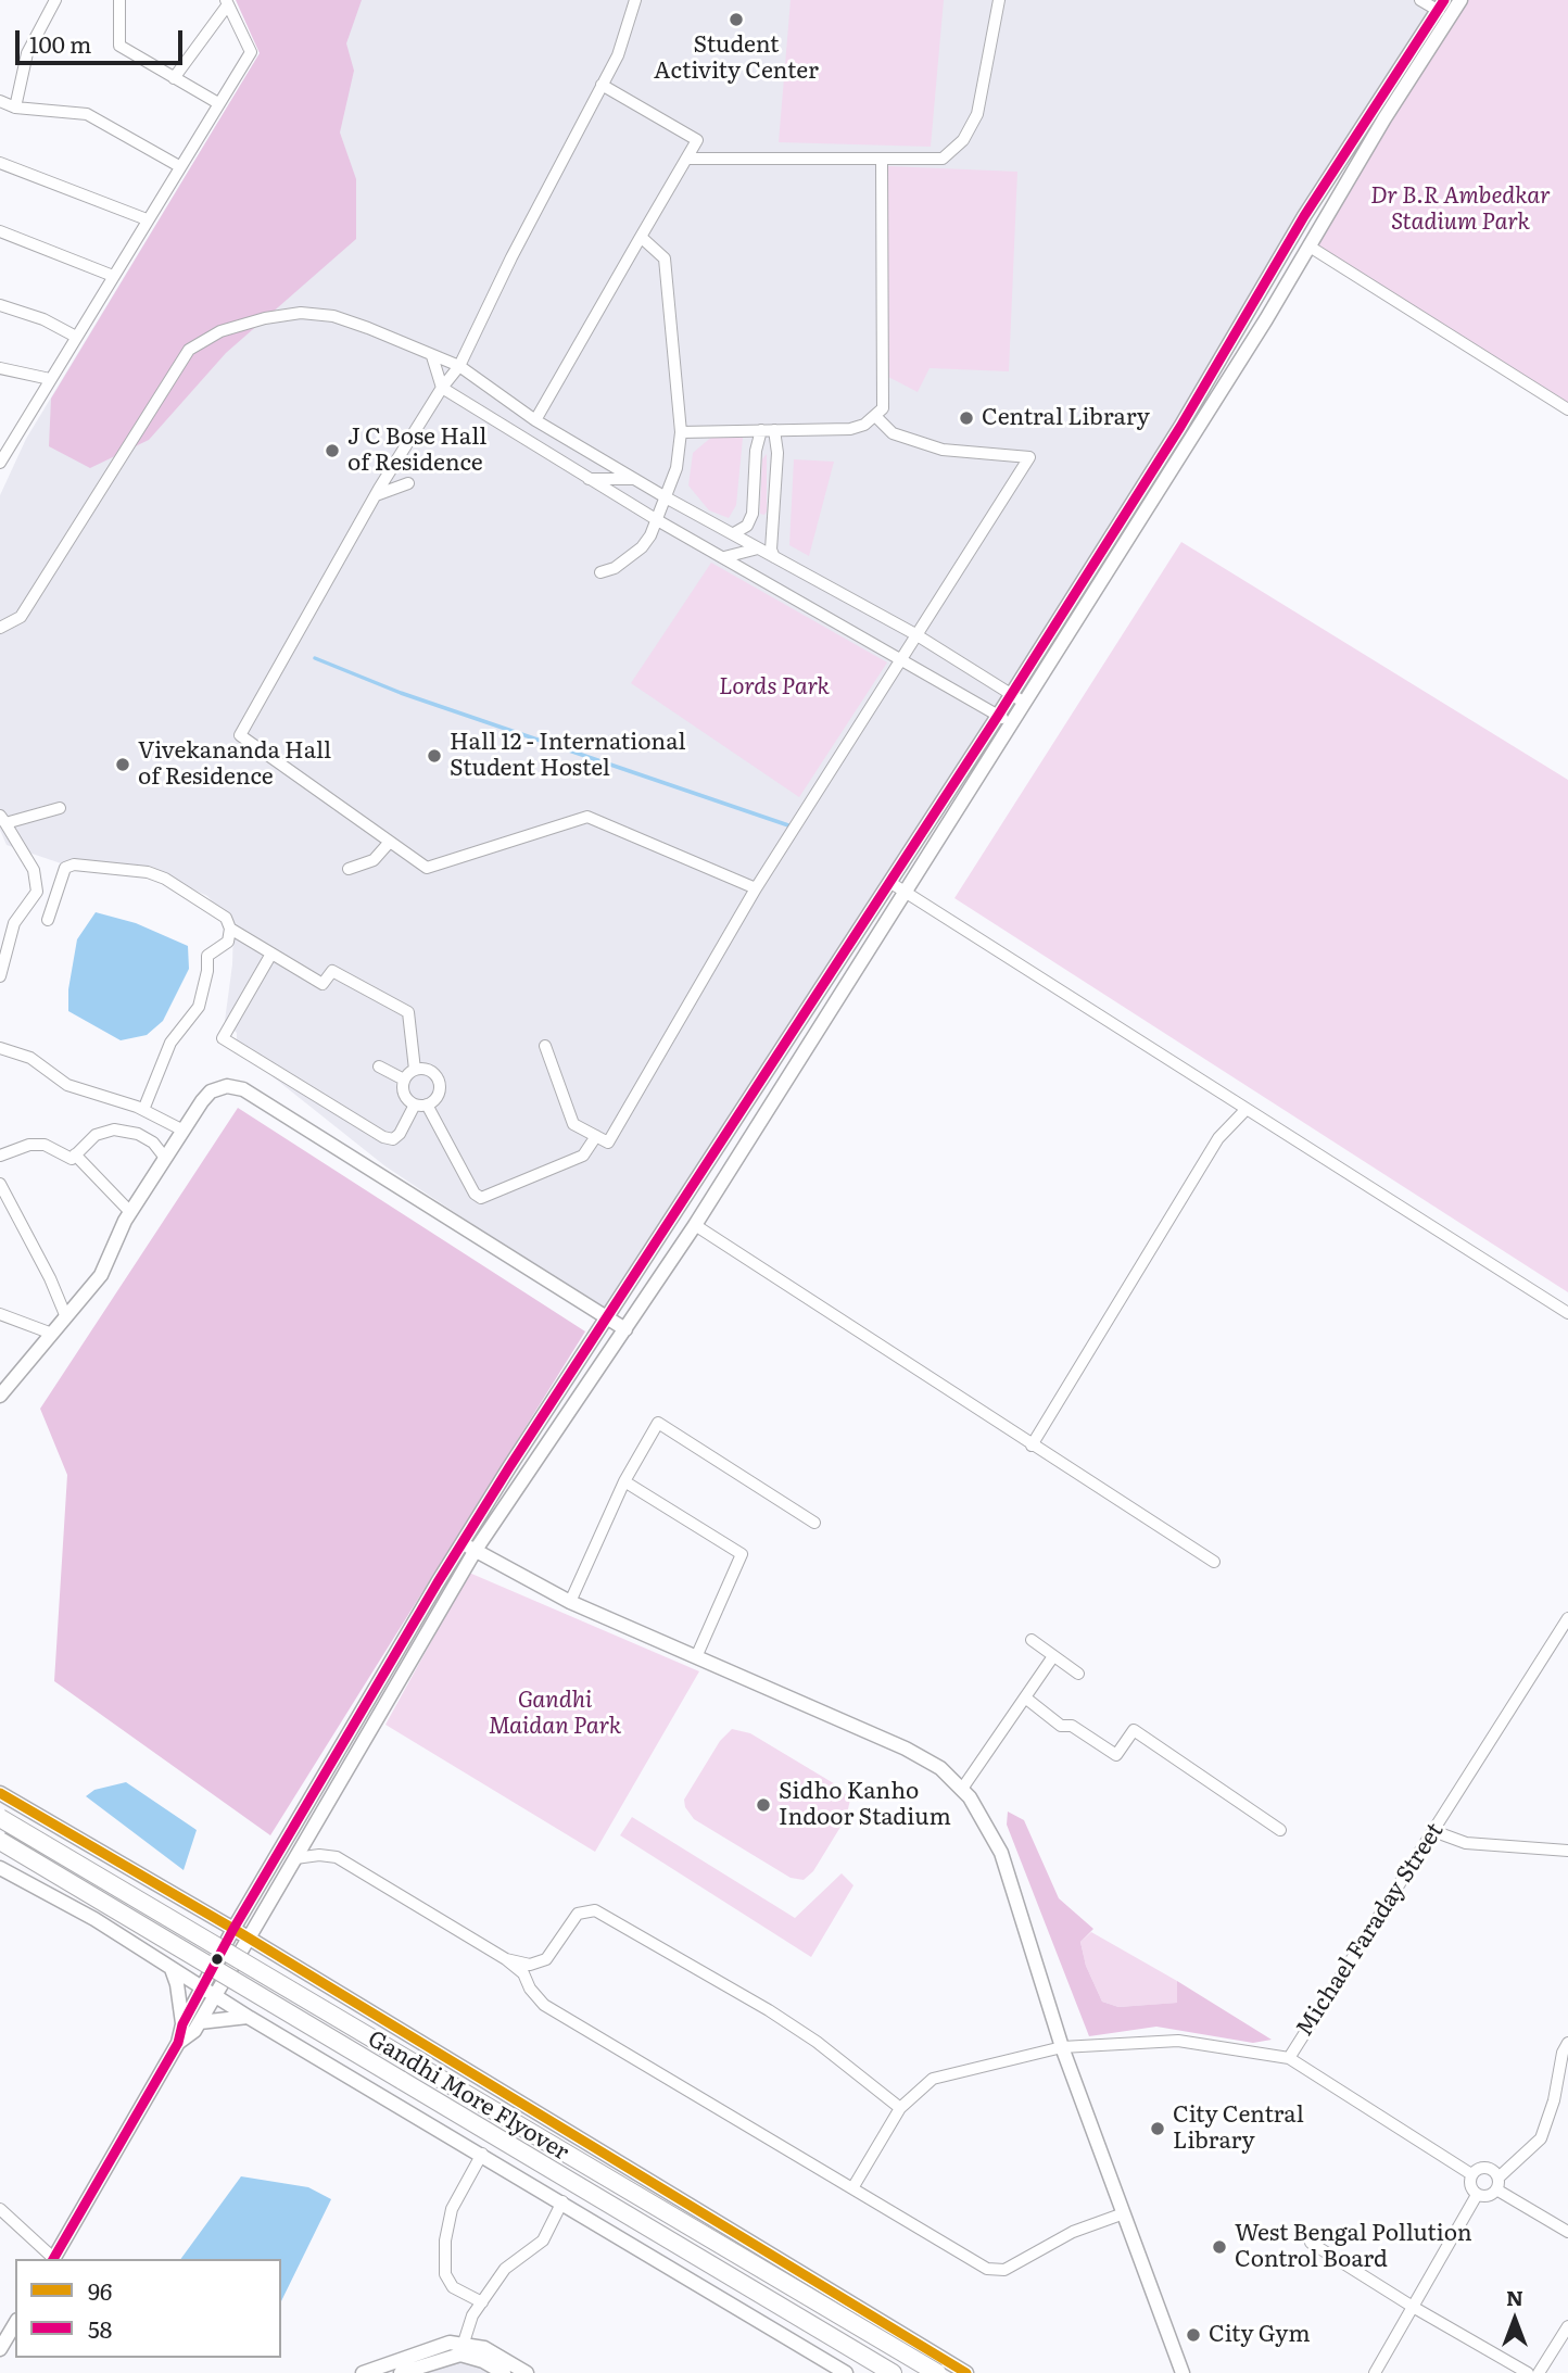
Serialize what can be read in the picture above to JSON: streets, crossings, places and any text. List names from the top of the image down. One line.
{"streets":{"highway":["Gandhi More Flyover"],"street":["Michael Faraday Street"]},"parks":["Dr B.R Ambedkar Stadium Park","Lords Park","Gandhi Maidan Park"],"places":["Student Activity Center","Central Library","J C Bose Hall of Residence","Hall 12 - International Student Hostel","Vivekananda Hall of Residence","Sidho Kanho Indoor Stadium","City Central Library","West Bengal Pollution Control Board","City Gym"],"lines":["transit line 58","transit line 96"],"legend":["96","58"],"scale_bar":"100 m","north":"top"}
